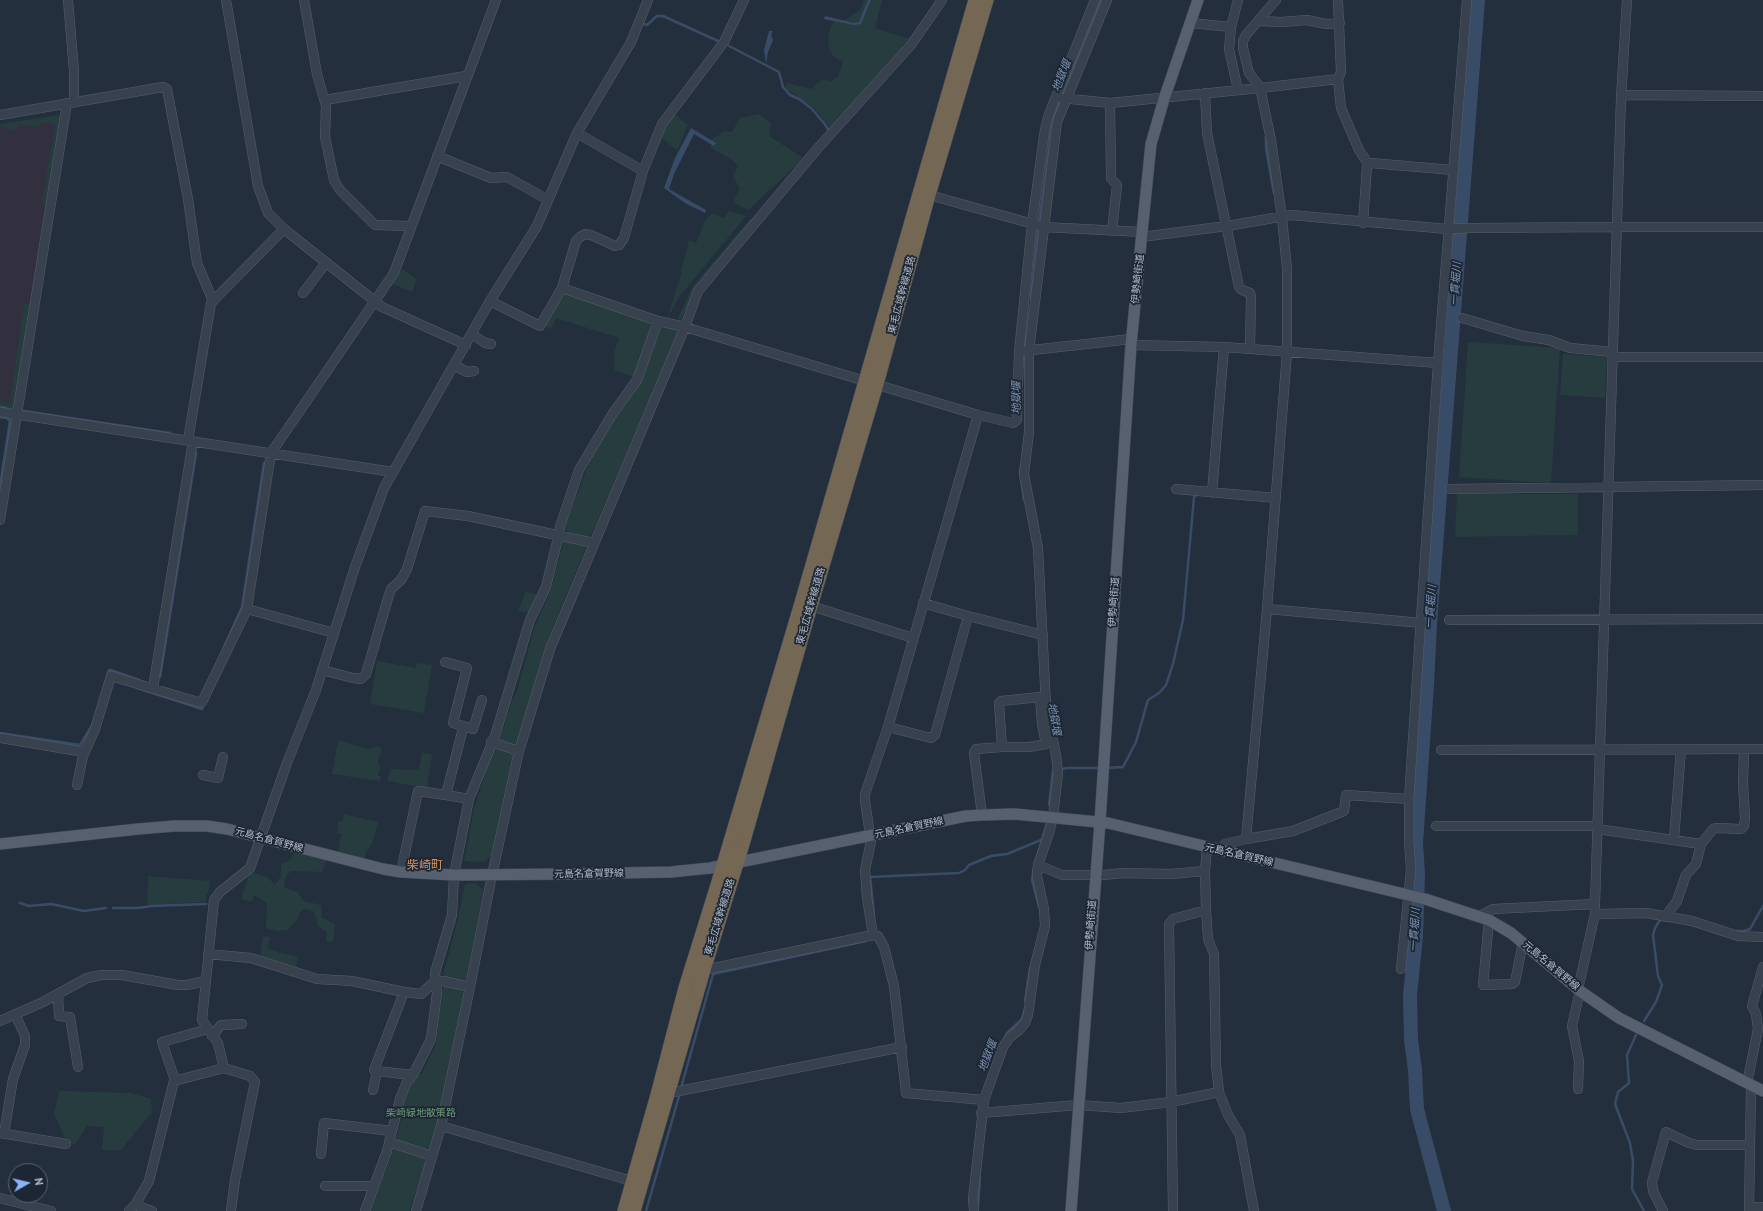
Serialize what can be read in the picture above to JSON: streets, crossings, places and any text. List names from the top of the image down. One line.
{"streets":{"highway":["東毛広域幹線道路"],"main road":["伊勢崎街道","元島名倉賀野線"]},"crossings":[["伊勢崎街道","元島名倉賀野線"],["東毛広域幹線道路","元島名倉賀野線"]],"districts":["柴崎町"],"water":["地獄堰","一貫堀川"],"parks":["柴崎緑地散策路"],"north":"right"}
